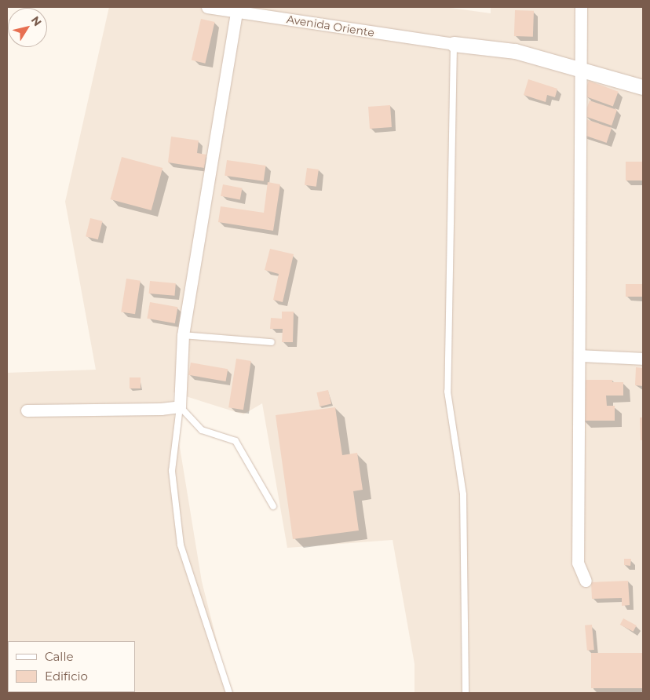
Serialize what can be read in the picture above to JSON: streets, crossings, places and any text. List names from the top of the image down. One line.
{"streets":{"street":["Avenida Oriente"]},"legend":["Calle","Edificio"],"north":"top right"}
